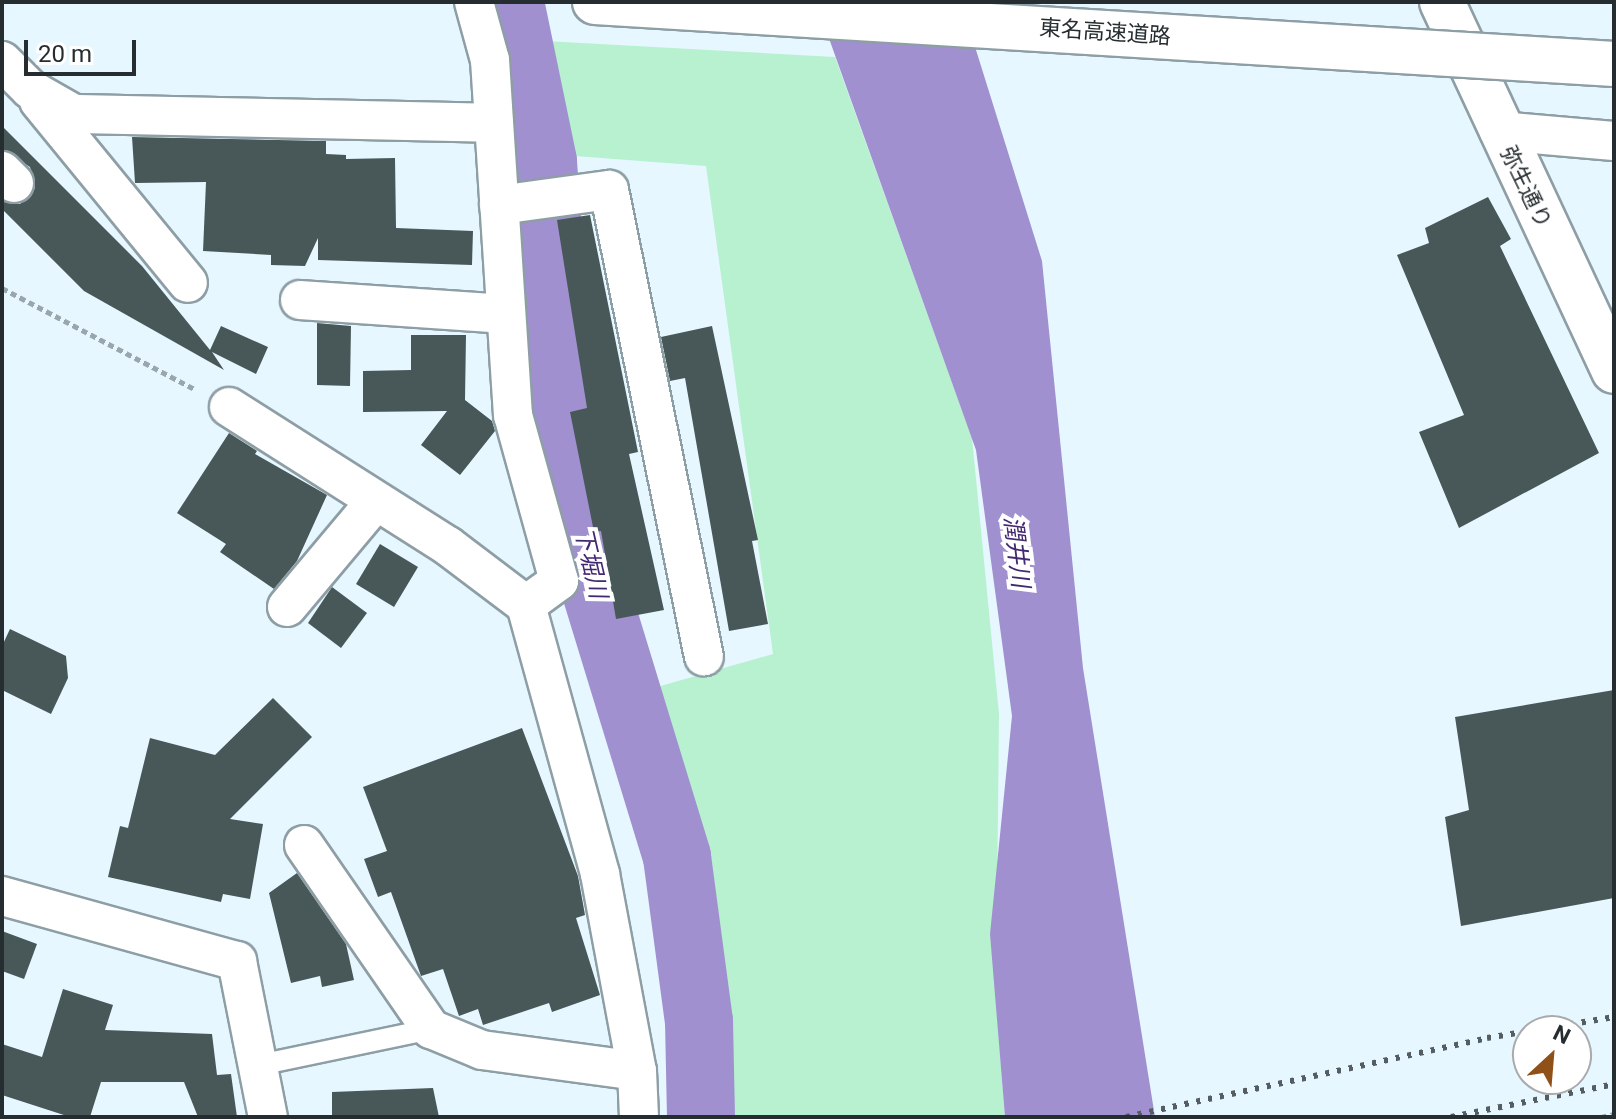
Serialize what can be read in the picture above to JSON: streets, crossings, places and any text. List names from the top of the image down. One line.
{"streets":{"main road":["東名高速道路","弥生通り"]},"water":["潤井川","下堀川"],"scale_bar":"20 m","north":"top right"}
